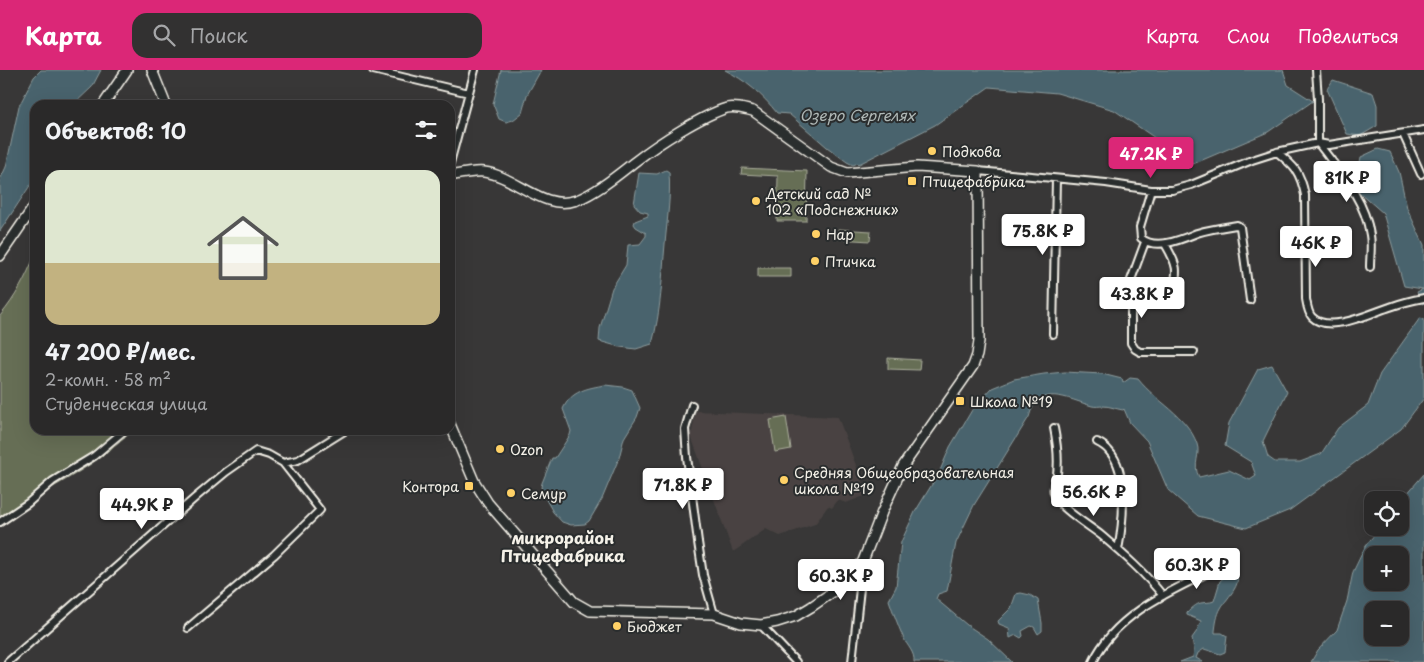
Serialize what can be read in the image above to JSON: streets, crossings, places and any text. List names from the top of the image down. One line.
{"districts":["микрорайон Птицефабрика"],"water":["Озеро Сергелях"],"places":{"other":["Подкова","Детский сад № 102 «Подснежник»","Нар","Птичка","Ozon","Средняя Общеобразовательная школа №19","Семур","Бюджет"],"transit":["Птицефабрика","Школа №19","Контора"]},"page":{"header":"Карта","search":"Поиск","nav":["Карта","Слои","Поделиться"],"heading":"Объектов: 10","price":["47.2K ₽","81K ₽","75.8K ₽","46K ₽","43.8K ₽","71.8K ₽","56.6K ₽","44.9K ₽","60.3K ₽","60.3K ₽"],"list":[{"name":"47 200 ₽/мес.","note":"2-комн. · 58 m² · Студенческая улица"}],"map_buttons":["+","−"]}}
